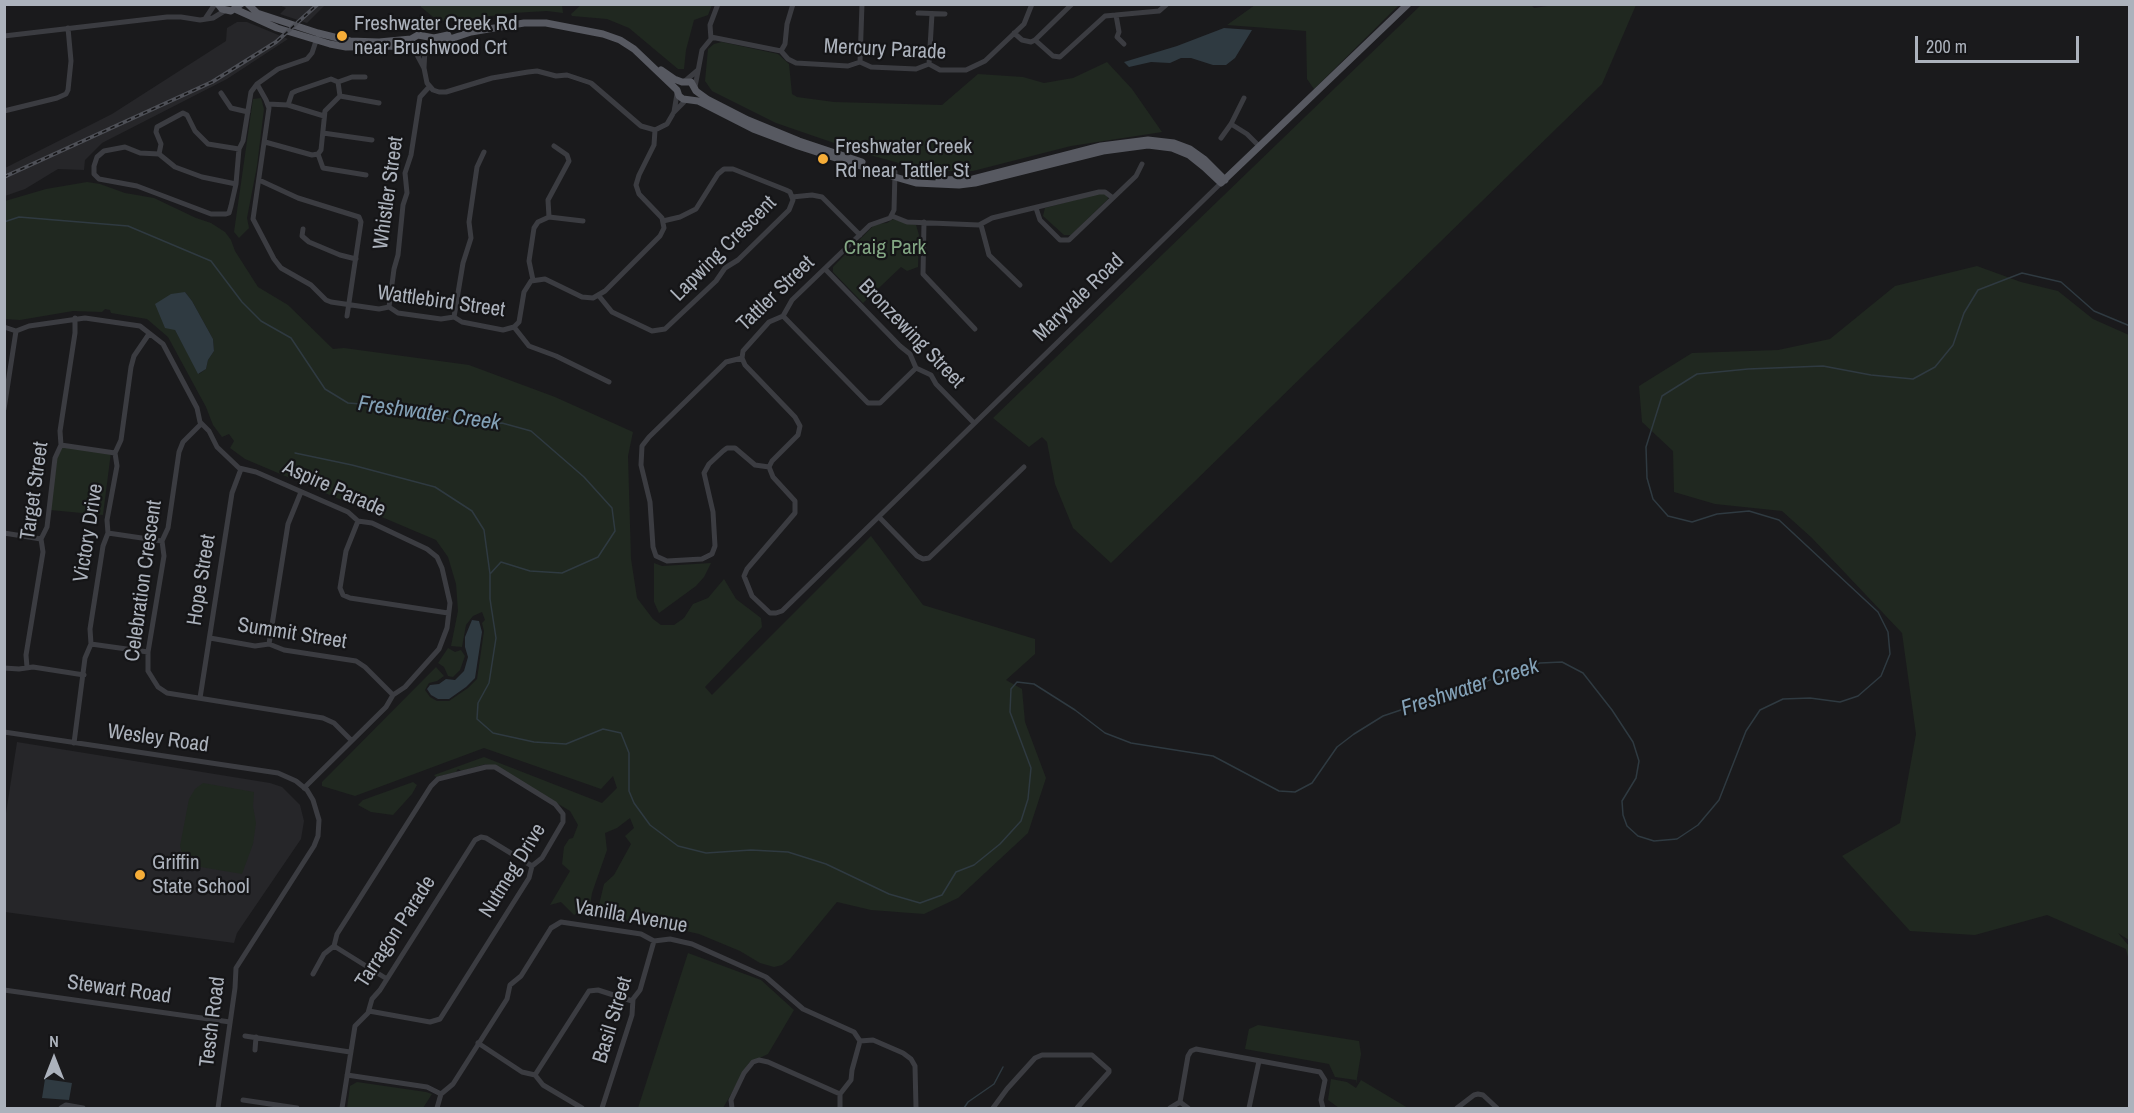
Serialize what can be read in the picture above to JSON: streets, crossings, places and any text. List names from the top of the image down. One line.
{"streets":{"main road":["Maryvale Road"],"street":["Mercury Parade","Whistler Street","Lapwing Crescent","Tattler Street","Wattlebird Street","Bronzewing Street","Aspire Parade","Target Street","Victory Drive","Hope Street","Celebration Crescent","Summit Street","Wesley Road","Nutmeg Drive","Vanilla Avenue","Tarragon Parade","Stewart Road","Basil Street","Tesch Road"]},"crossings":[["Whistler Street","Wattlebird Street"],["Tattler Street","Maryvale Road"],["Tattler Street","Bronzewing Street"],["Maryvale Road","Bronzewing Street"],["Aspire Parade","Target Street"],["Aspire Parade","Victory Drive"],["Aspire Parade","Hope Street"],["Aspire Parade","Celebration Crescent"],["Aspire Parade","Summit Street"],["Aspire Parade","Wesley Road"],["Aspire Parade","Tesch Road"],["Victory Drive","Wesley Road"],["Hope Street","Celebration Crescent"],["Hope Street","Summit Street"],["Wesley Road","Tesch Road"],["Nutmeg Drive","Tarragon Parade"],["Vanilla Avenue","Basil Street"],["Stewart Road","Tesch Road"]],"water":["Freshwater Creek"],"parks":["Craig Park"],"places":["Freshwater Creek Rd near Brushwood Crt","Freshwater Creek Rd near Tattler St","Griffin State School"],"scale_bar":"200 m","north":"top"}
